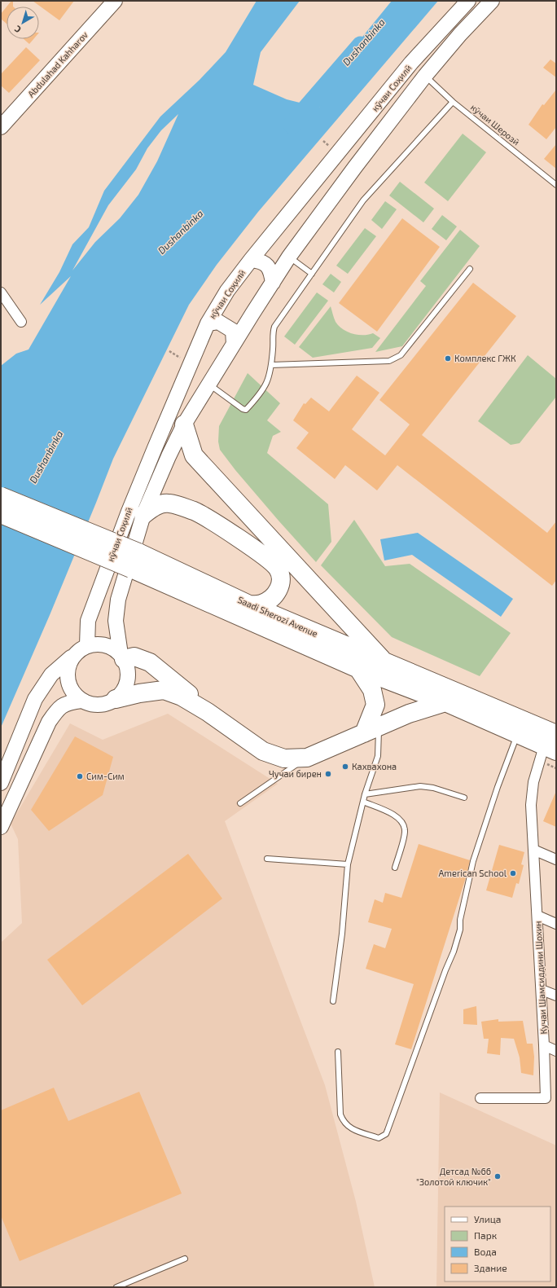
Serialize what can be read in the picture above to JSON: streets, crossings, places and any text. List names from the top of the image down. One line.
{"streets":{"highway":["Saadi Sherozi Avenue"],"main road":["Abdulahad Kahharov","кӯчаи Соҳилӣ"],"street":["Кучаи Шамсиддини Шохин"],"lane":["кӯчаи Шерозӣ"]},"crossings":[["кӯчаи Соҳилӣ","кӯчаи Шерозӣ"],["Saadi Sherozi Avenue","Кучаи Шамсиддини Шохин"]],"water":["Dushanbinka"],"places":["Комплекс ГЖК","Кахвахона","Чучаи бирен","Сим-Сим","American School","Детсад №66 \"Золотой ключик\""],"legend":["Улица","Парк","Вода","Здание"],"north":"bottom left"}
